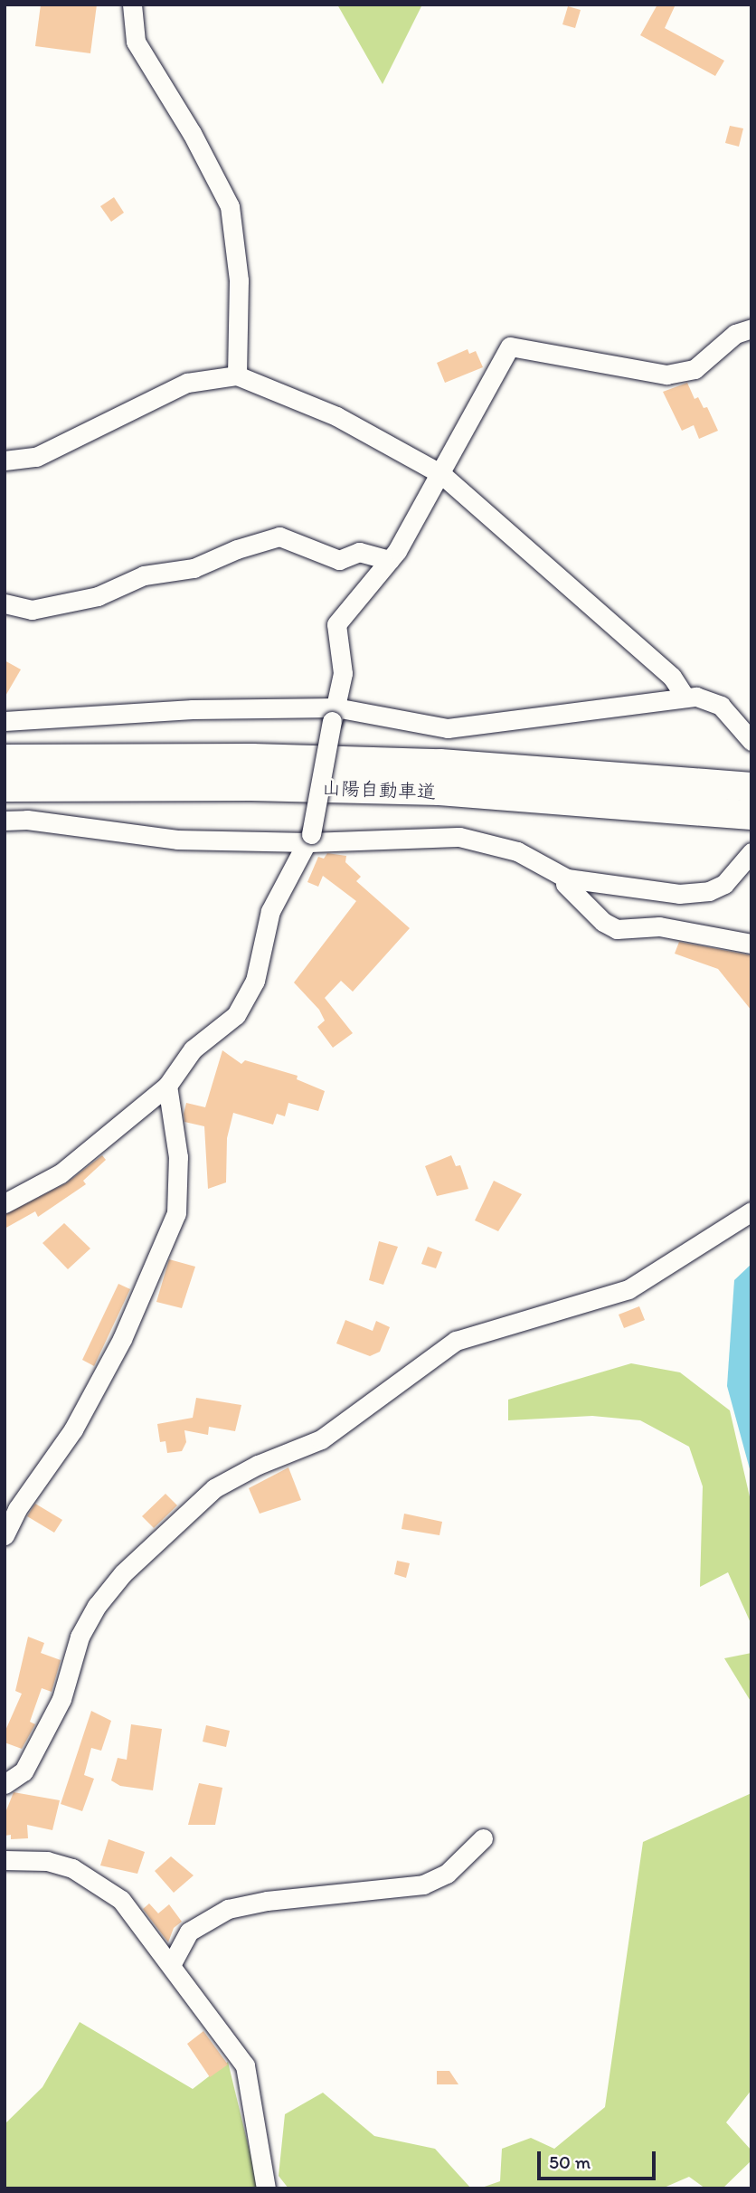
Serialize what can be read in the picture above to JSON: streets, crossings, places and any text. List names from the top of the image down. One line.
{"streets":{"highway":["山陽自動車道"]},"scale_bar":"50 m"}
